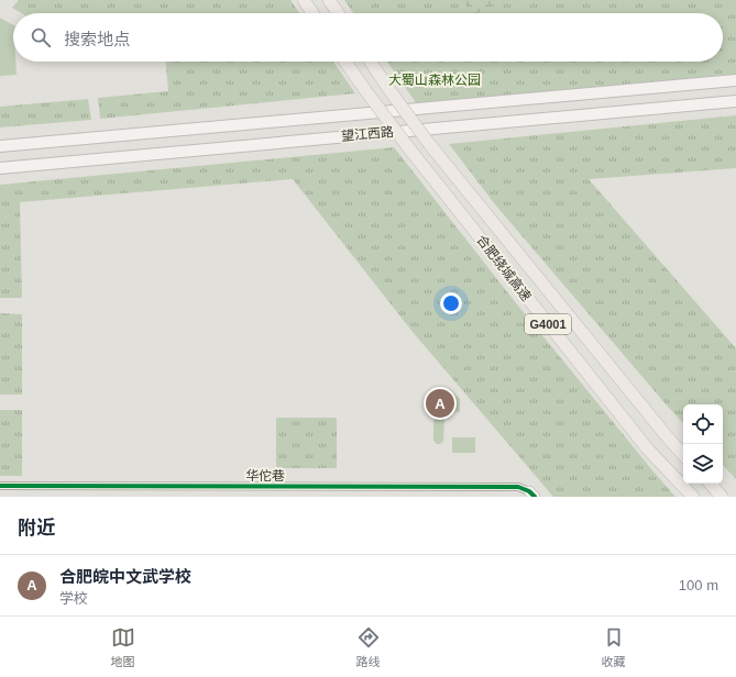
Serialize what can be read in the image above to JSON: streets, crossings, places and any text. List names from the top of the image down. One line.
{"streets":{"highway":["合肥绕城高速","G4001"],"main road":["望江西路"],"street":["华佗巷"]},"parks":["大蜀山森林公园"],"page":{"search":"搜索地点","pins":"A","heading":"附近","list":[{"mark":"A","name":"合肥皖中文武学校","note":"学校","value":"100 m"}],"nav":["地图","路线","收藏"]}}
